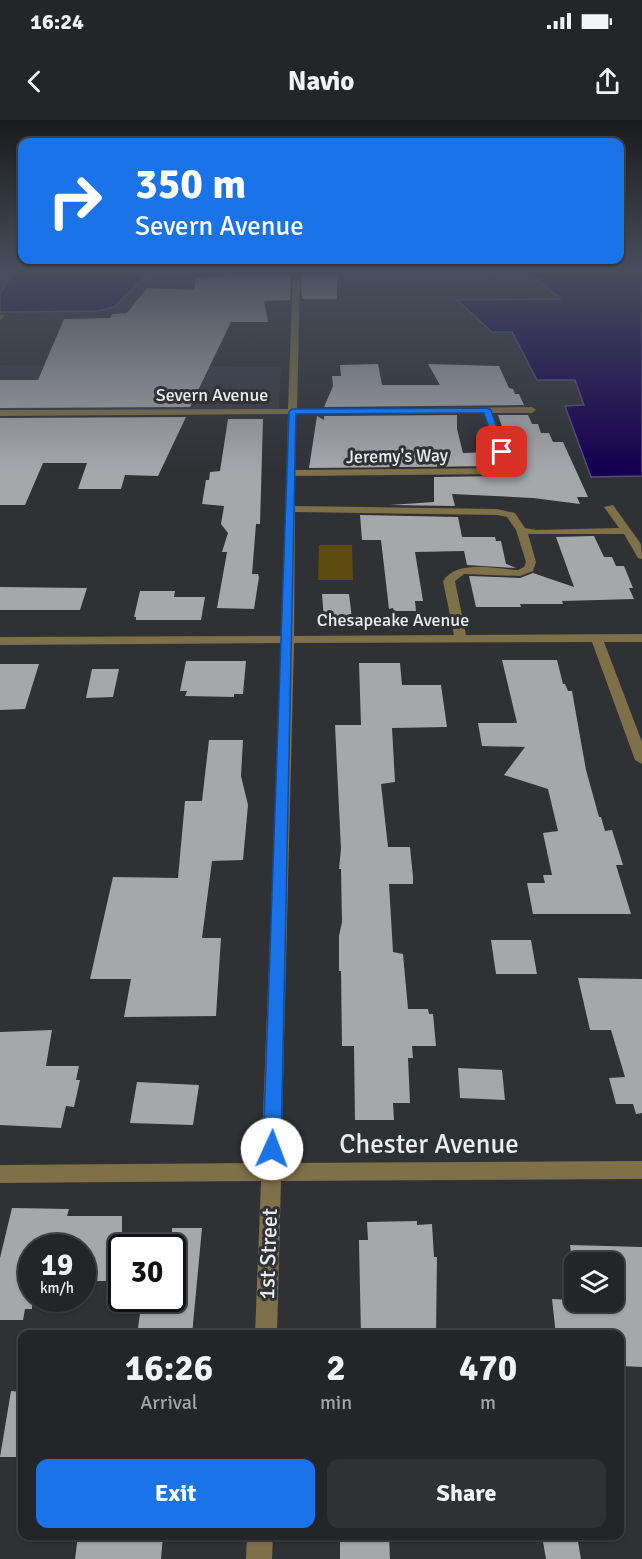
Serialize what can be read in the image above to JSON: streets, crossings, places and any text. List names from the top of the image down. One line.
{"streets":{"street":["Severn Avenue","Jeremy's Way","Chesapeake Avenue","Chester Avenue","1st Street"]},"crossings":[["Severn Avenue","1st Street"],["Jeremy's Way","1st Street"],["Chesapeake Avenue","1st Street"],["Chester Avenue","1st Street"]],"page":{"status":"16:24","header":"Navio","turn":["350 m","Severn Avenue"],"speed":"19 km/h","limit":"30","eta":["16:26","Arrival","2","min","470","m"],"buttons":["Exit","Share"]}}
